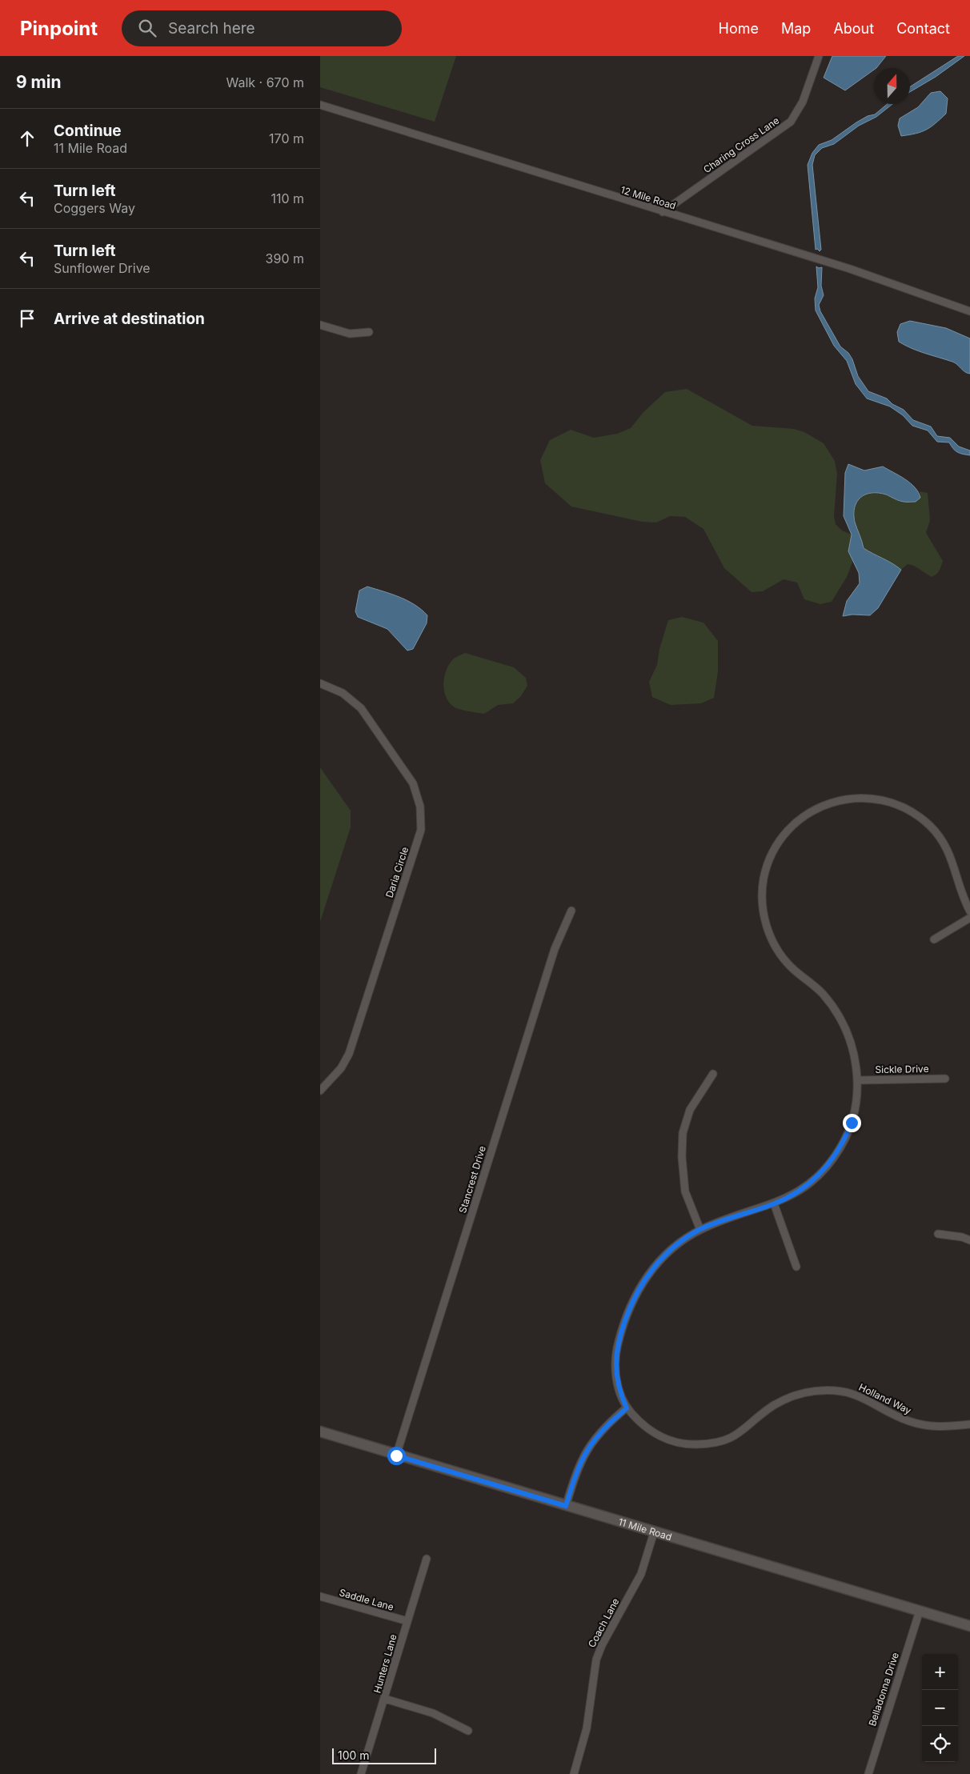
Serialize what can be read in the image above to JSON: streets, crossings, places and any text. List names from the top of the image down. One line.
{"streets":{"street":["Charing Cross Lane","12 Mile Road","Daria Circle","Sickle Drive","Stancrest Drive","Holland Way","11 Mile Road","Saddle Lane","Coach Lane","Hunters Lane","Belladonna Drive"]},"crossings":[["Charing Cross Lane","12 Mile Road"],["Stancrest Drive","11 Mile Road"],["11 Mile Road","Coach Lane"],["11 Mile Road","Belladonna Drive"],["Saddle Lane","Hunters Lane"]],"scale_bar":"100 m","north":"top","page":{"header":"Pinpoint","search":"Search here","nav":["Home","Map","About","Contact"],"heading":["9 min","Walk · 670 m"],"list":[["Continue","11 Mile Road","170 m"],["Turn left","Coggers Way","110 m"],["Turn left","Sunflower Drive","390 m"],"Arrive at destination"],"map_buttons":["+","−"],"scale":"100 m"}}
